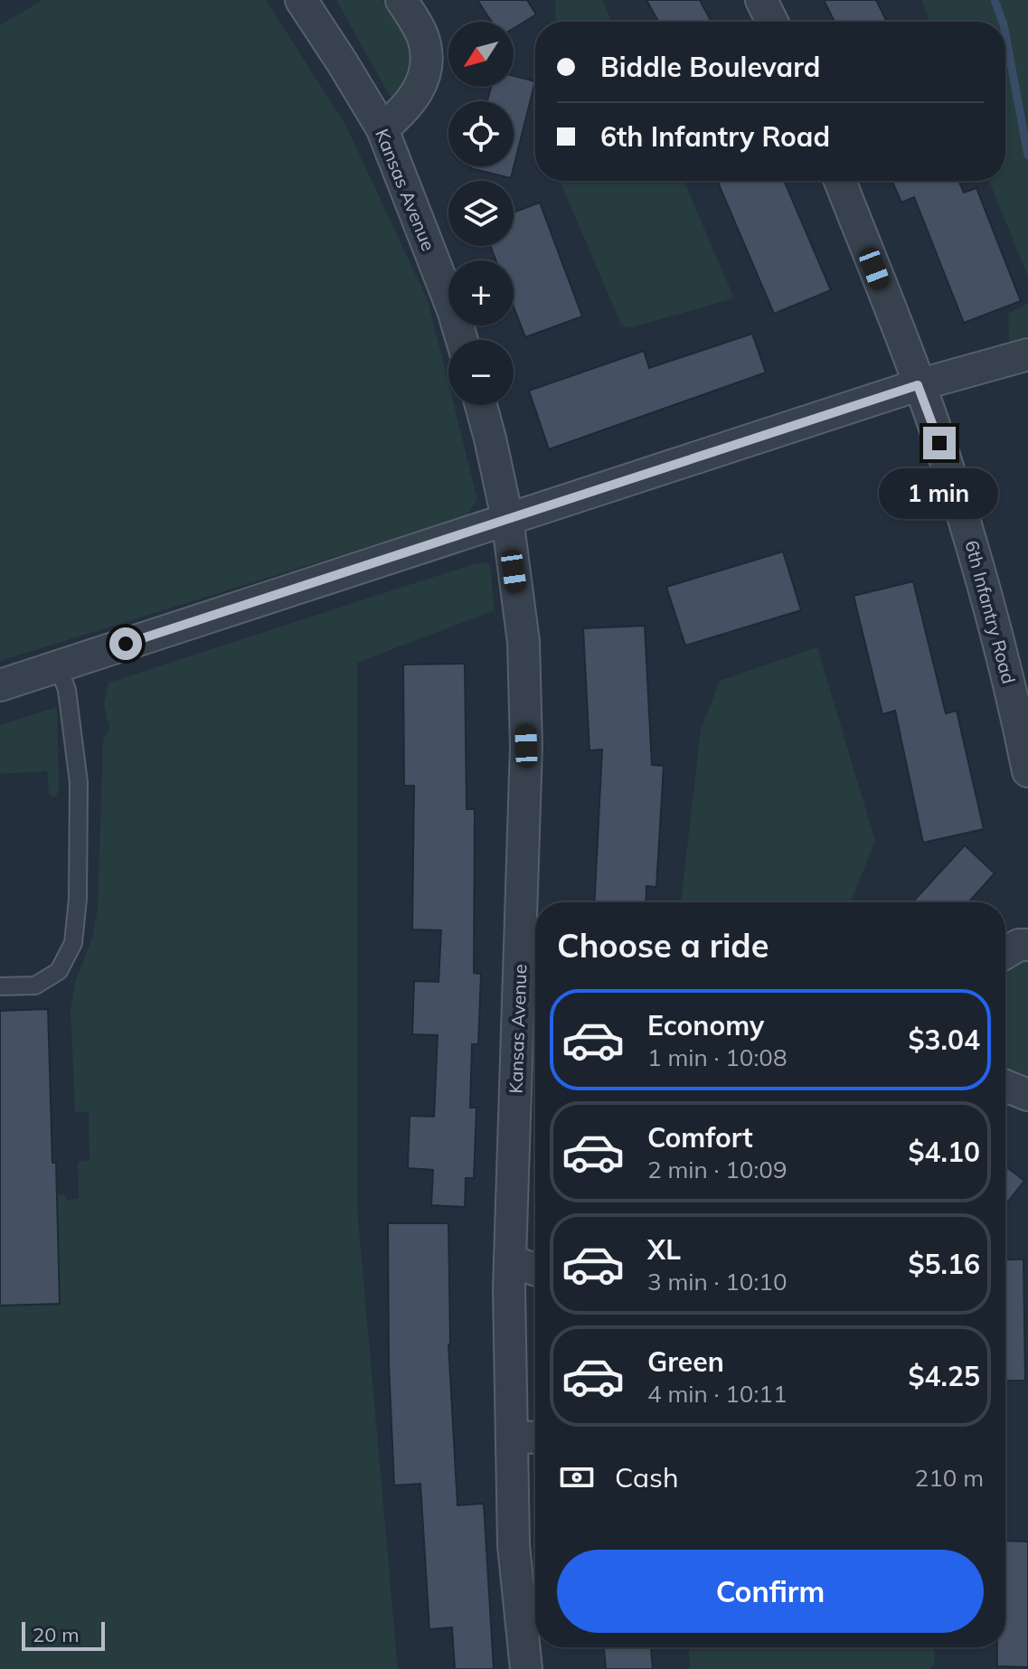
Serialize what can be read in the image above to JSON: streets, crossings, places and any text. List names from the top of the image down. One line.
{"streets":{"street":["Kansas Avenue","6th Infantry Road"]},"scale_bar":"20 m","north":"bottom left","page":{"map_buttons":["+","−"],"banner":["Biddle Boulevard","6th Infantry Road"],"bubble":"1 min","heading":"Choose a ride","list":[{"name":"Economy","note":"1 min · 10:08","value":"$3.04"},{"name":"Comfort","note":"2 min · 10:09","value":"$4.10"},{"name":"XL","note":"3 min · 10:10","value":"$5.16"},{"name":"Green","note":"4 min · 10:11","value":"$4.25"}],"pay":["Cash","210 m"],"buttons":"Confirm","scale":"20 m"}}
